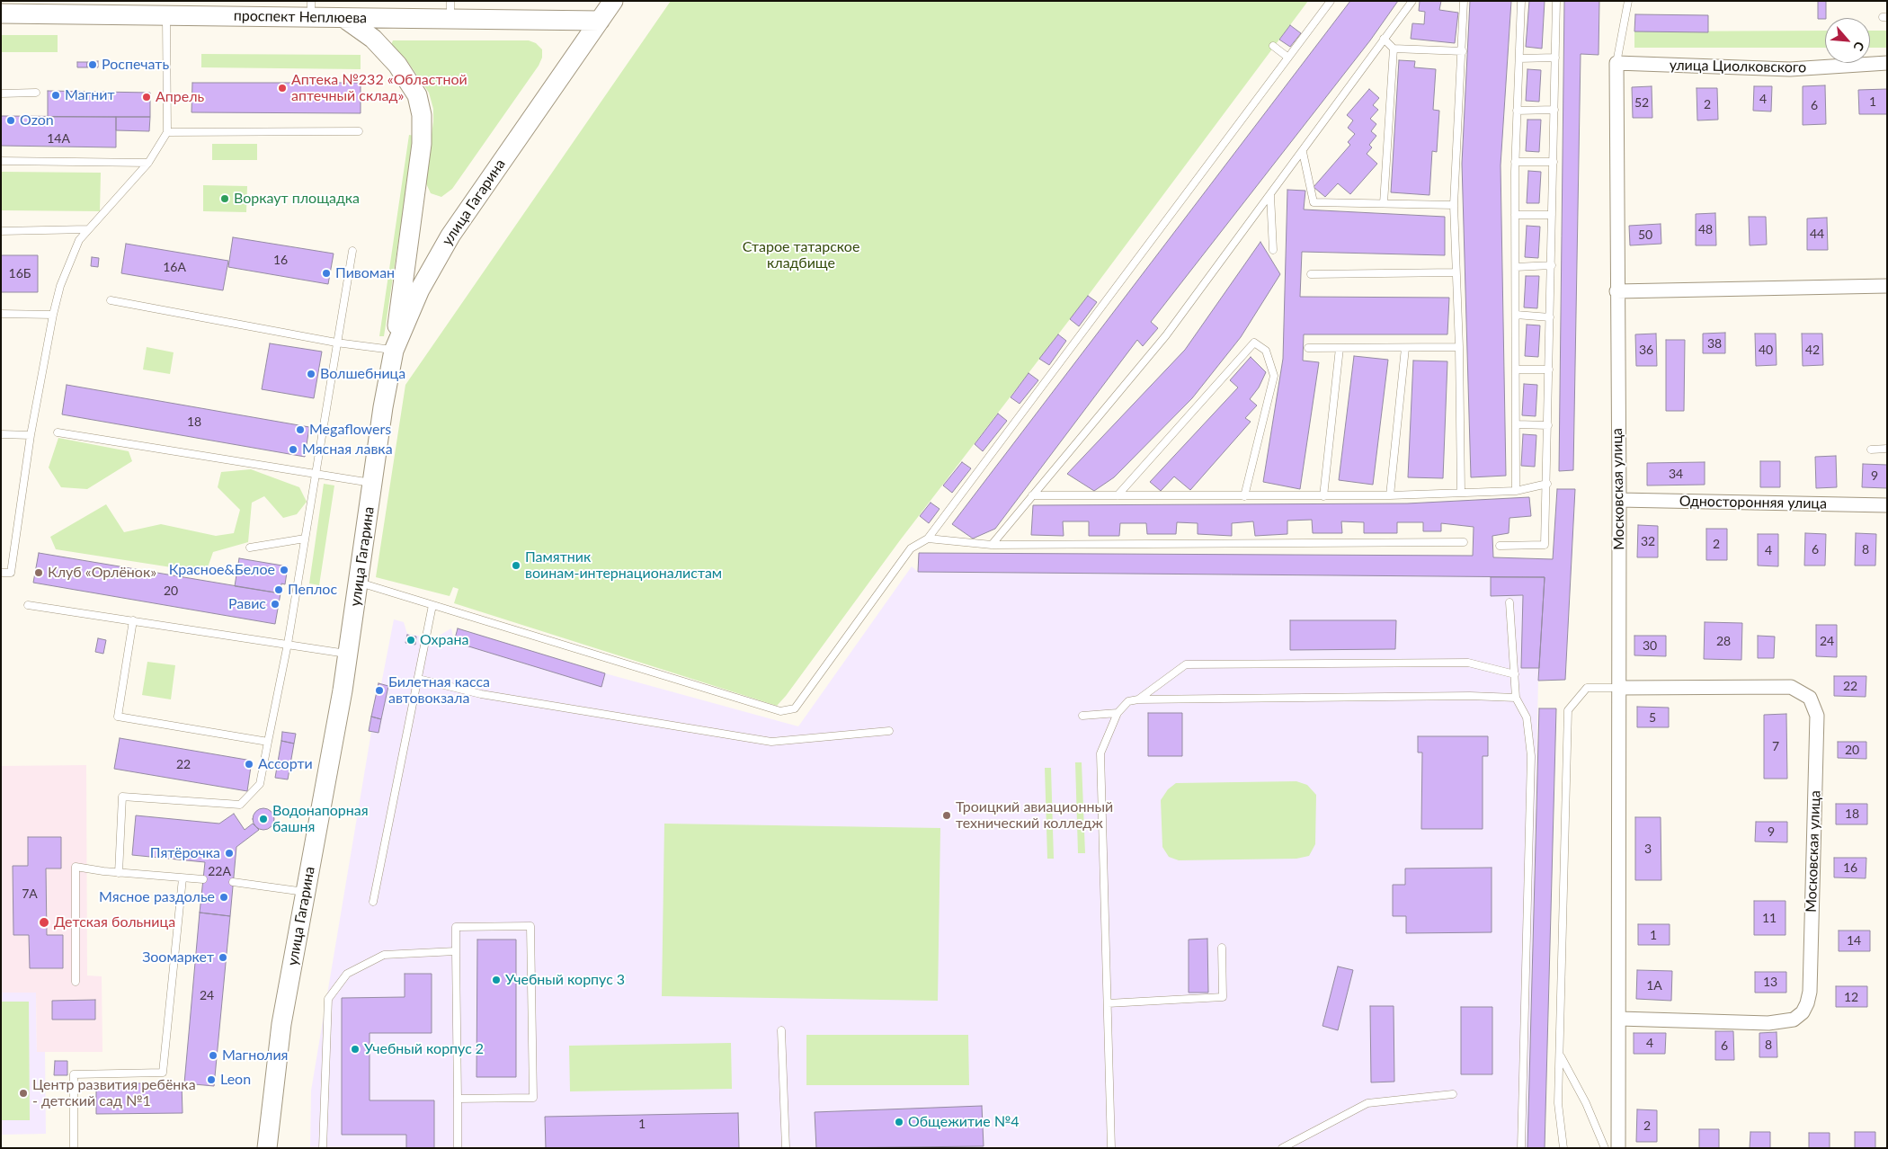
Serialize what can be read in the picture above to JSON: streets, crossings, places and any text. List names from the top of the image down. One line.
{"streets":{"main road":["проспект Неплюева","улица Гагарина"],"street":["улица Циолковского","Московская улица","Односторонняя улица"]},"crossings":[["проспект Неплюева","улица Гагарина"],["улица Циолковского","Московская улица"],["Московская улица","Односторонняя улица"]],"parks":["Старое татарское кладбище"],"places":["Роспечать","Аптека №232 «Областной аптечный склад»","Магнит","Апрель","Ozon","Воркаут площадка","Пивоман","Волшебница","Megaflowers","Мясная лавка","Памятник воинам-интернационалистам","Красное&Белое","Клуб «Орлёнок»","Пеплос","Равис","Охрана","Билетная касса автовокзала","Ассорти","Троицкий авиационный технический колледж","Водонапорная башня","Пятёрочка","Мясное раздолье","Детская больница","Зоомаркет","Учебный корпус 3","Учебный корпус 2","Магнолия","Leon","Центр развития ребёнка - детский сад №1","Общежитие №4"],"house_numbers":["4","1","52","2","6","14А","48","44","50","16","16А","16Б","38","36","40","42","18","34","9","32","2","6","8","4","20","28","24","30","22","5","7","20","22","18","9","3","16","22А","7А","11","1","14","13","1А","24","12","4","8","6","1","2"],"north":"bottom right"}
